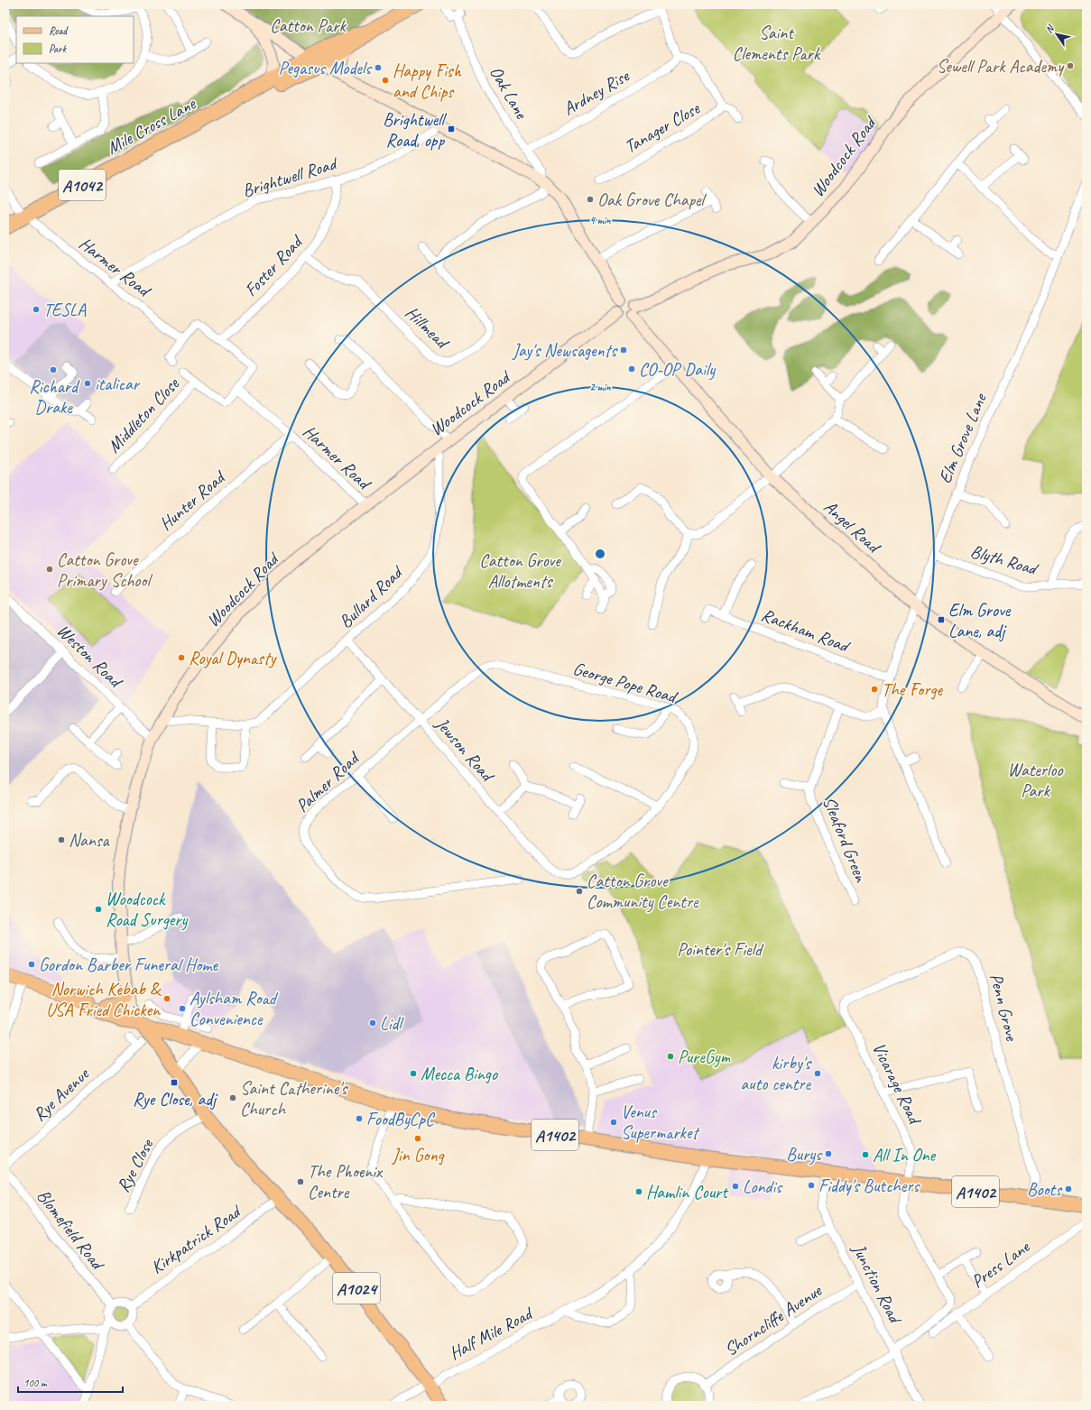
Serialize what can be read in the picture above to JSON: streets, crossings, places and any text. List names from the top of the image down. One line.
{"streets":{"highway":["Mile Cross Lane","A1042"],"main road":["A1402","A1024"],"street":["Oak Lane","Ardney Rise","Tanager Close","Woodcock Road","Brightwell Road","Harmer Road","Foster Road","Hillmead","Middleton Close","Elm Grove Lane","Hunter Road","Angel Road","Blyth Road","Bullard Road","Rackham Road","Weston Road","George Pope Road","Jewson Road","Palmer Road","Sleaford Green","Penn Grove","Vicarage Road","Rye Avenue","Rye Close","Blomefield Road","Kirkpatrick Road","Press Lane","Junction Road","Shorncliffe Avenue","Half Mile Road"]},"crossings":[["Oak Lane","Ardney Rise"],["Ardney Rise","Tanager Close"],["Mile Cross Lane","A1042"],["Mile Cross Lane","Harmer Road"],["Woodcock Road","Harmer Road"],["Woodcock Road","Angel Road"],["Woodcock Road","Bullard Road"],["Woodcock Road","Weston Road"],["Woodcock Road","A1402"],["Woodcock Road","A1024"],["Brightwell Road","Harmer Road"],["Brightwell Road","Foster Road"],["Harmer Road","Hunter Road"],["Foster Road","Hillmead"],["Elm Grove Lane","Angel Road"],["Elm Grove Lane","Blyth Road"],["Elm Grove Lane","Rackham Road"],["Bullard Road","Jewson Road"],["George Pope Road","Jewson Road"],["George Pope Road","Palmer Road"],["Jewson Road","Palmer Road"],["Penn Grove","Vicarage Road"],["Penn Grove","A1402"],["Vicarage Road","A1402"],["Vicarage Road","Junction Road"],["A1402","Junction Road"],["A1402","A1024"],["A1402","Half Mile Road"],["Rye Close","A1024"],["Blomefield Road","Kirkpatrick Road"],["Kirkpatrick Road","A1024"],["Junction Road","Shorncliffe Avenue"],["A1024","Half Mile Road"]],"parks":["Catton Park","Saint Clements Park","Catton Grove Allotments","Waterloo Park","Pointer's Field"],"places":{"other":["Sewell Park Academy","Pegasus Models","Happy Fish and Chips","Oak Grove Chapel","TESLA","Jay's Newsagents","CO-OP Daily","Richard Drake","italicar","Catton Grove Primary School","Royal Dynasty","The Forge","Nansa","Catton Grove Community Centre","Woodcock Road Surgery","Gordon Barber Funeral Home","Norwich Kebab & USA Fried Chicken","Aylsham Road Convenience","Lidl","PureGym","Mecca Bingo","kirby's auto centre","Saint Catherine's Church","FoodByCpC","Venus Supermarket","Jin Gong","Burys","All In One","The Phoenix Centre","Fiddy's Butchers","Londis","Boots","Hamlin Court"],"transit":["Brightwell Road, opp","Elm Grove Lane, adj","Rye Close, adj"]},"legend":["Road","Park"],"scale_bar":"100 m","north":"top left","rings":["4 min","2 min"]}
